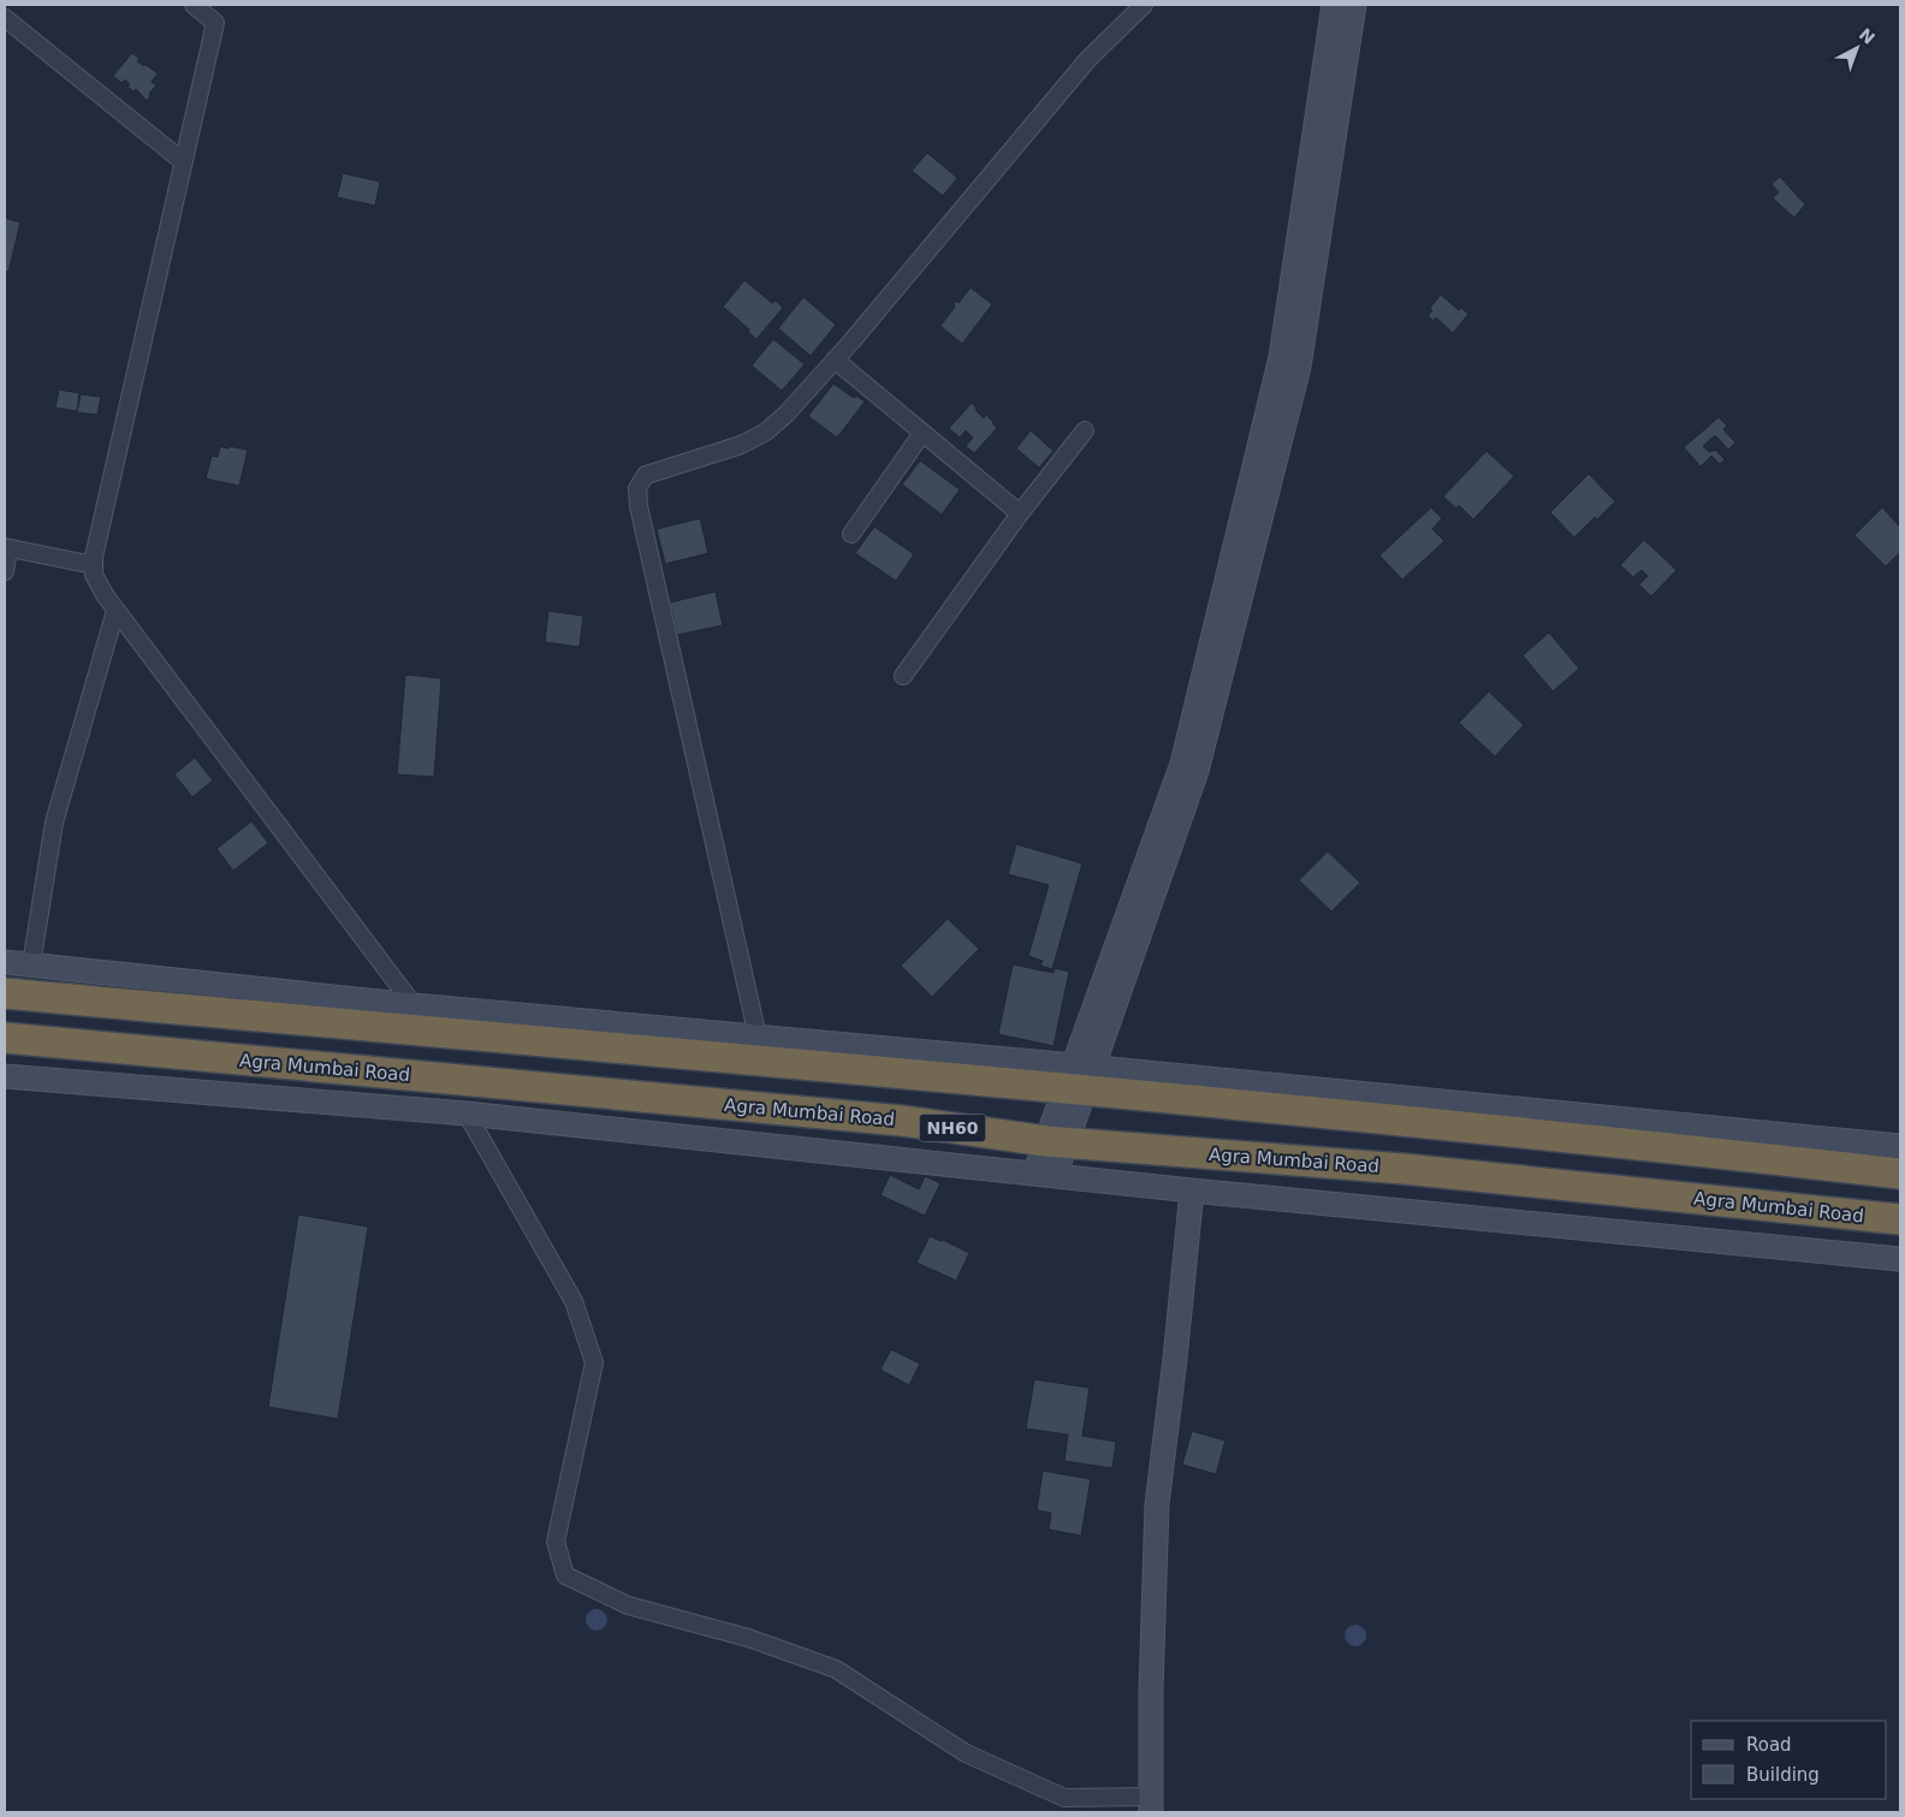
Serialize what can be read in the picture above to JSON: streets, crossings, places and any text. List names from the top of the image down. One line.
{"streets":{"highway":["Agra Mumbai Road","NH60"]},"legend":["Road","Building"],"north":"top right"}
